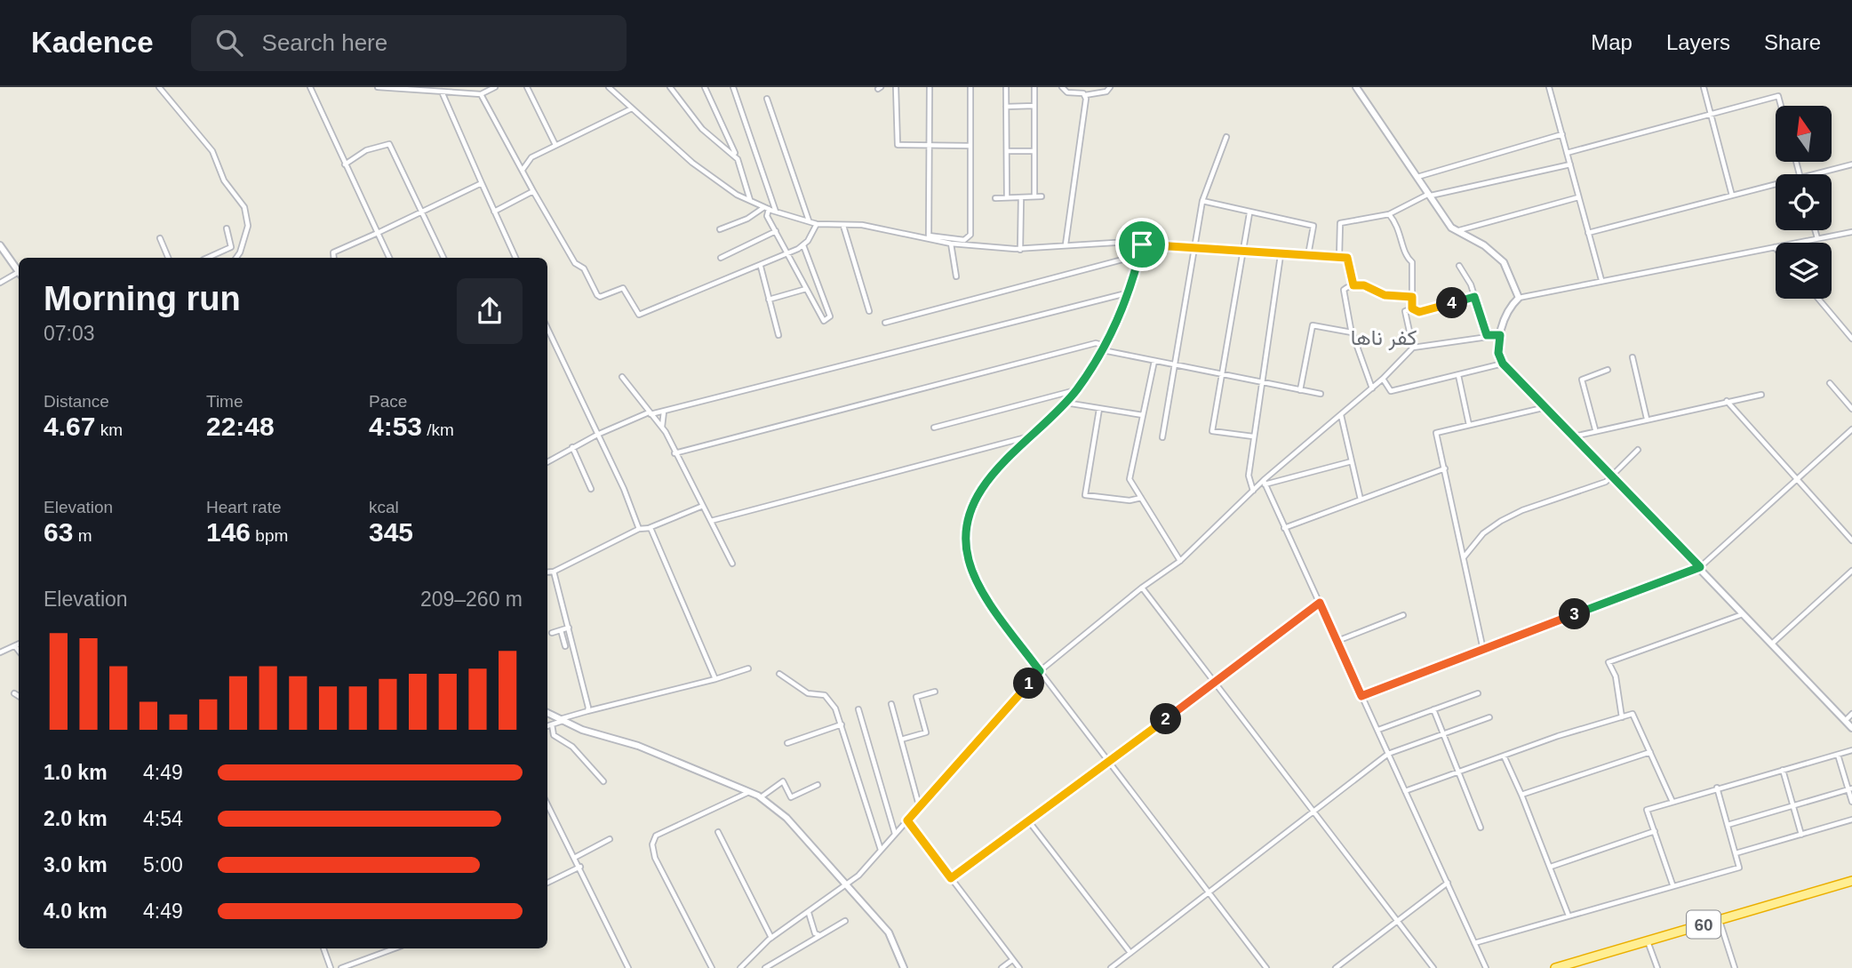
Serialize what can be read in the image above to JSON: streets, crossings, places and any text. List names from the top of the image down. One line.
{"streets":{"highway":["60"]},"districts":["كفر ناها"],"north":"top","page":{"header":"Kadence","search":"Search here","nav":["Map","Layers","Share"],"heading":["Morning run","07:03"],"pins":["4","3","1","2"],"stats":[["Distance","4.67 km"],["Time","22:48"],["Pace","4:53 /km"],["Elevation","63 m"],["Heart rate","146 bpm"],["kcal","345"]],"chart":["Elevation","209–260 m"],"list":[{"name":"1.0 km","note":"4:49"},{"name":"2.0 km","note":"4:54"},{"name":"3.0 km","note":"5:00"},{"name":"4.0 km","note":"4:49"}]}}
